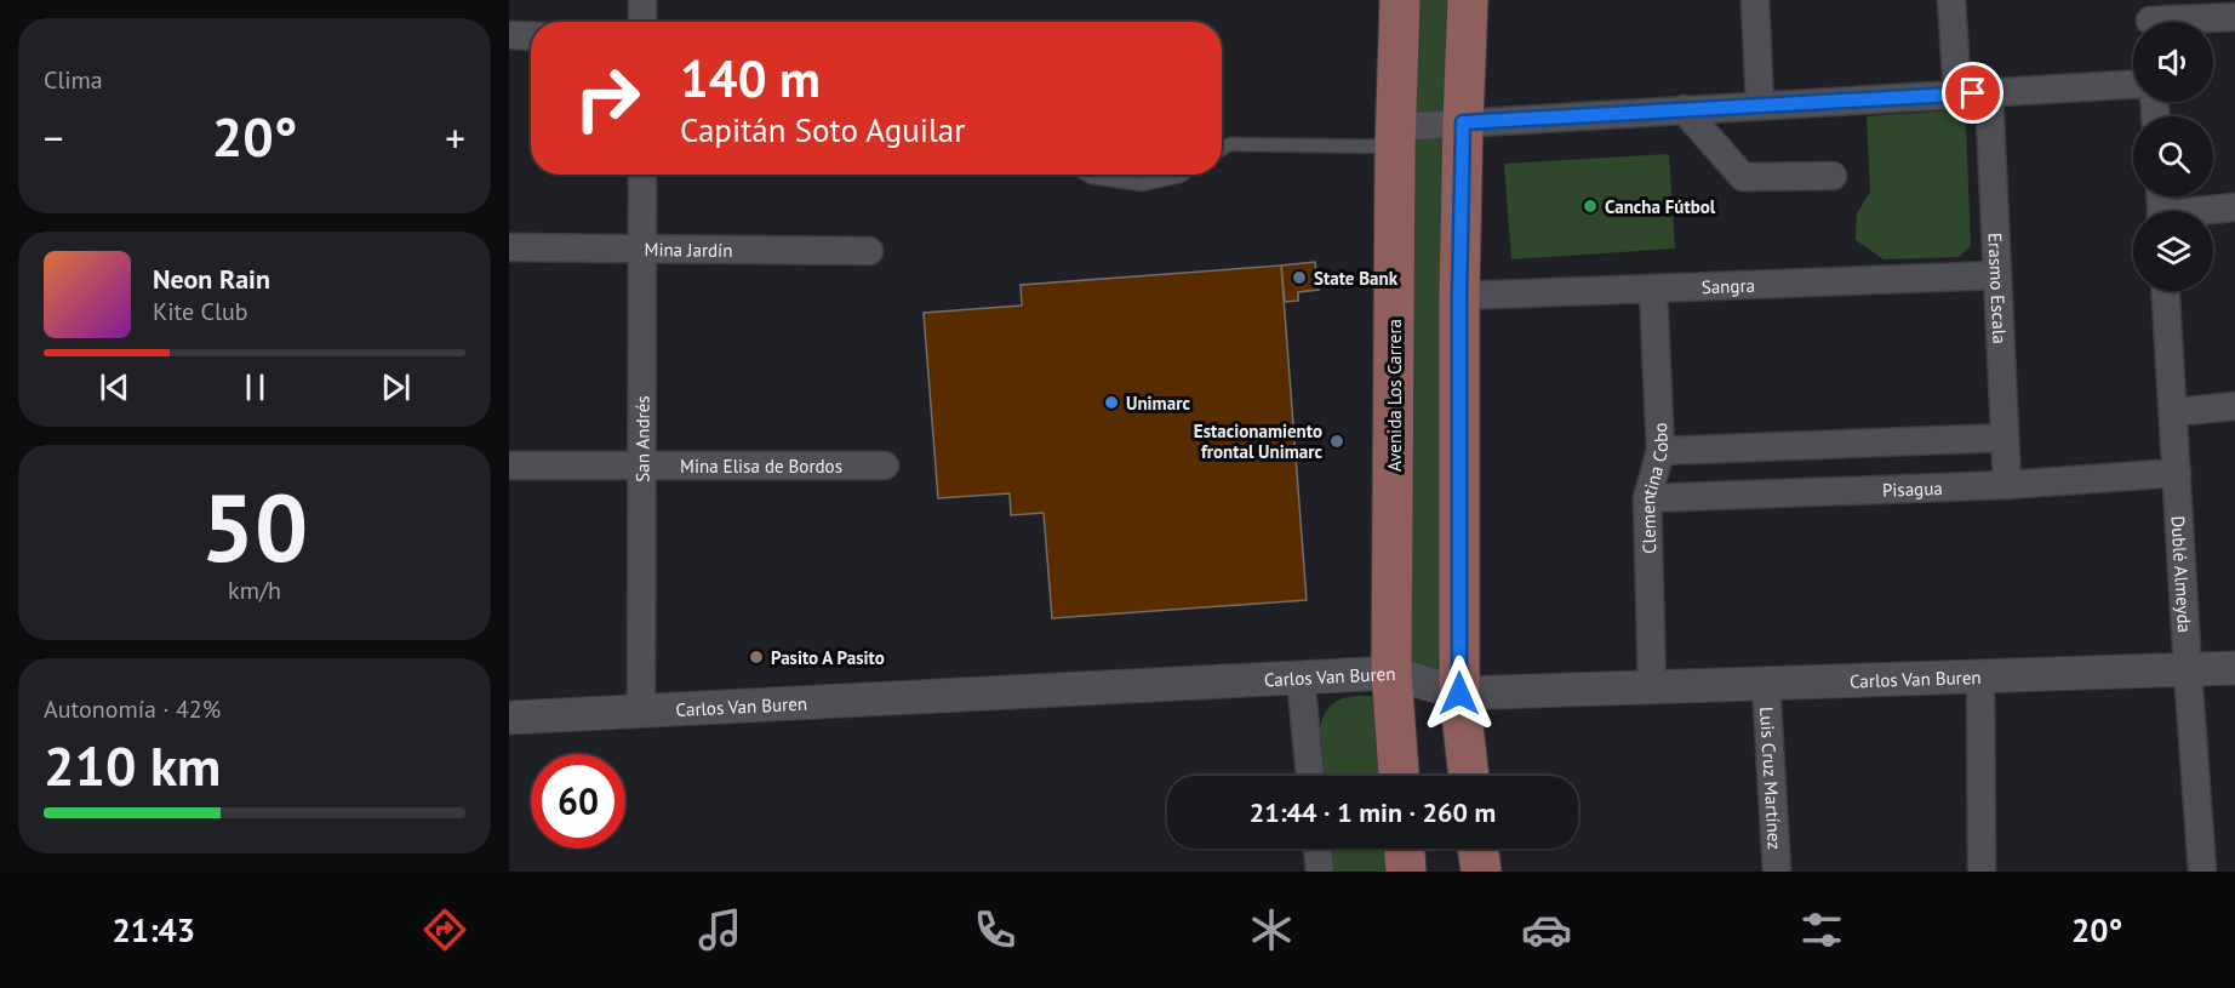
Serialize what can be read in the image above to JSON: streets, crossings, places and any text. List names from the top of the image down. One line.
{"streets":{"main road":["Avenida Los Carrera"],"street":["Mina Jardín","Sangra","Erasmo Escala","San Andrés","Mina Elisa de Bordos","Clementina Cobo","Pisagua","Dublé Almeyda","Carlos Van Buren","Luis Cruz Martínez"]},"crossings":[["Mina Jardín","San Andrés"],["Sangra","Erasmo Escala"],["Sangra","Clementina Cobo"],["Erasmo Escala","Pisagua"],["Avenida Los Carrera","Carlos Van Buren"],["San Andrés","Mina Elisa de Bordos"],["San Andrés","Carlos Van Buren"],["Clementina Cobo","Pisagua"],["Clementina Cobo","Carlos Van Buren"],["Pisagua","Dublé Almeyda"],["Dublé Almeyda","Carlos Van Buren"],["Carlos Van Buren","Luis Cruz Martínez"]],"places":["Cancha Fútbol","State Bank","Unimarc","Estacionamiento frontal Unimarc","Pasito A Pasito"],"page":{"tile":["Clima",["50","km/h"],["Autonomía · 42%","210 km"]],"turn":["140 m","Capitán Soto Aguilar"],"heat":["−","20°","+"],"song":["Neon Rain","Kite Club"],"limit":"60","trip":"21:44 · 1 min · 260 m","tabs":["21:43","20°"]}}
